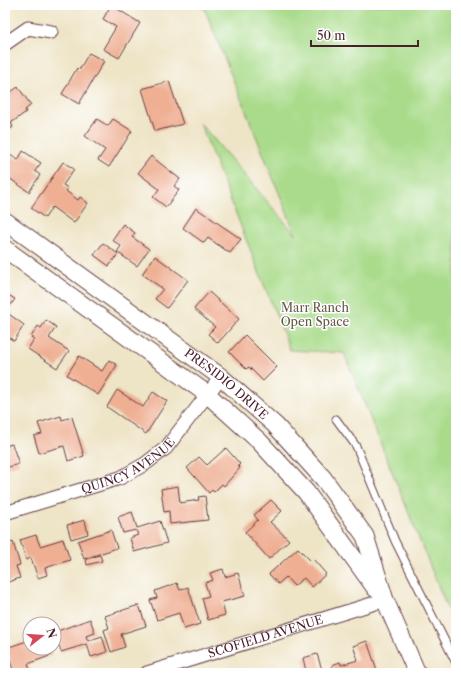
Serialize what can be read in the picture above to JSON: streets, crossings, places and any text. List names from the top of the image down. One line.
{"streets":{"street":["PRESIDIO DRIVE","QUINCY AVENUE","SCOFIELD AVENUE"]},"crossings":[["PRESIDIO DRIVE","QUINCY AVENUE"],["PRESIDIO DRIVE","SCOFIELD AVENUE"]],"parks":["Marr Ranch Open Space"],"scale_bar":"50 m","north":"right"}
